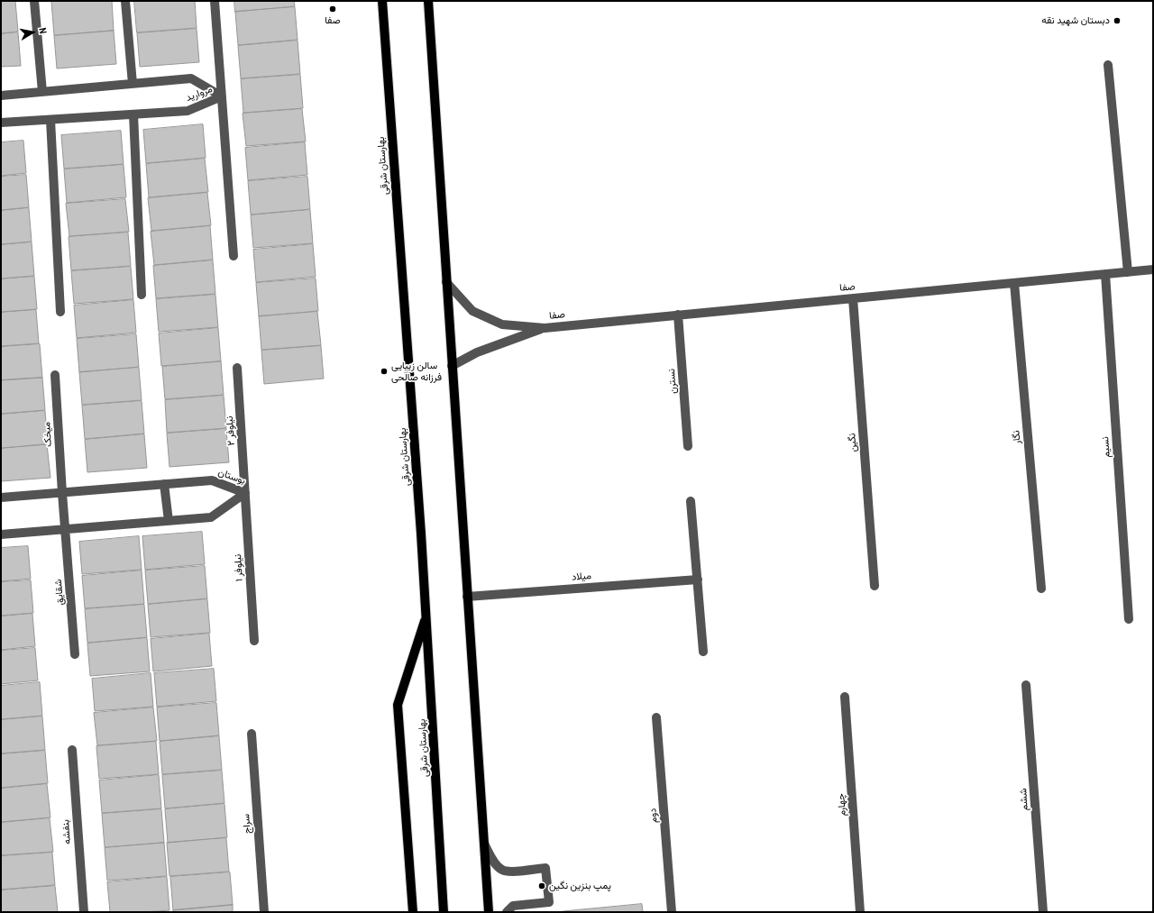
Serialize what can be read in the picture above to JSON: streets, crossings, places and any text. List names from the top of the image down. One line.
{"streets":{"main road":["بهارستان شرقی"],"street":["مروارید","صفا","نسترن","نیلوفر ۲","میخک","نگار","نگین","نسیم","بوستان","نیلوفر ۱","میلاد","شقایق","ششم","چهارم","دوم","سراج","بنفشه"]},"crossings":[["صفا","نسترن"],["صفا","نگار"],["صفا","نگین"],["صفا","نسیم"],["نیلوفر ۲","بوستان"],["نیلوفر ۲","نیلوفر ۱"],["میخک","بوستان"],["میخک","شقایق"],["بوستان","نیلوفر ۱"],["بوستان","شقایق"]],"places":["صفا","دبستان شهید نقه","سالن زیبایی فرزانه صالحی","پمپ بنزین نگین"],"north":"right"}
